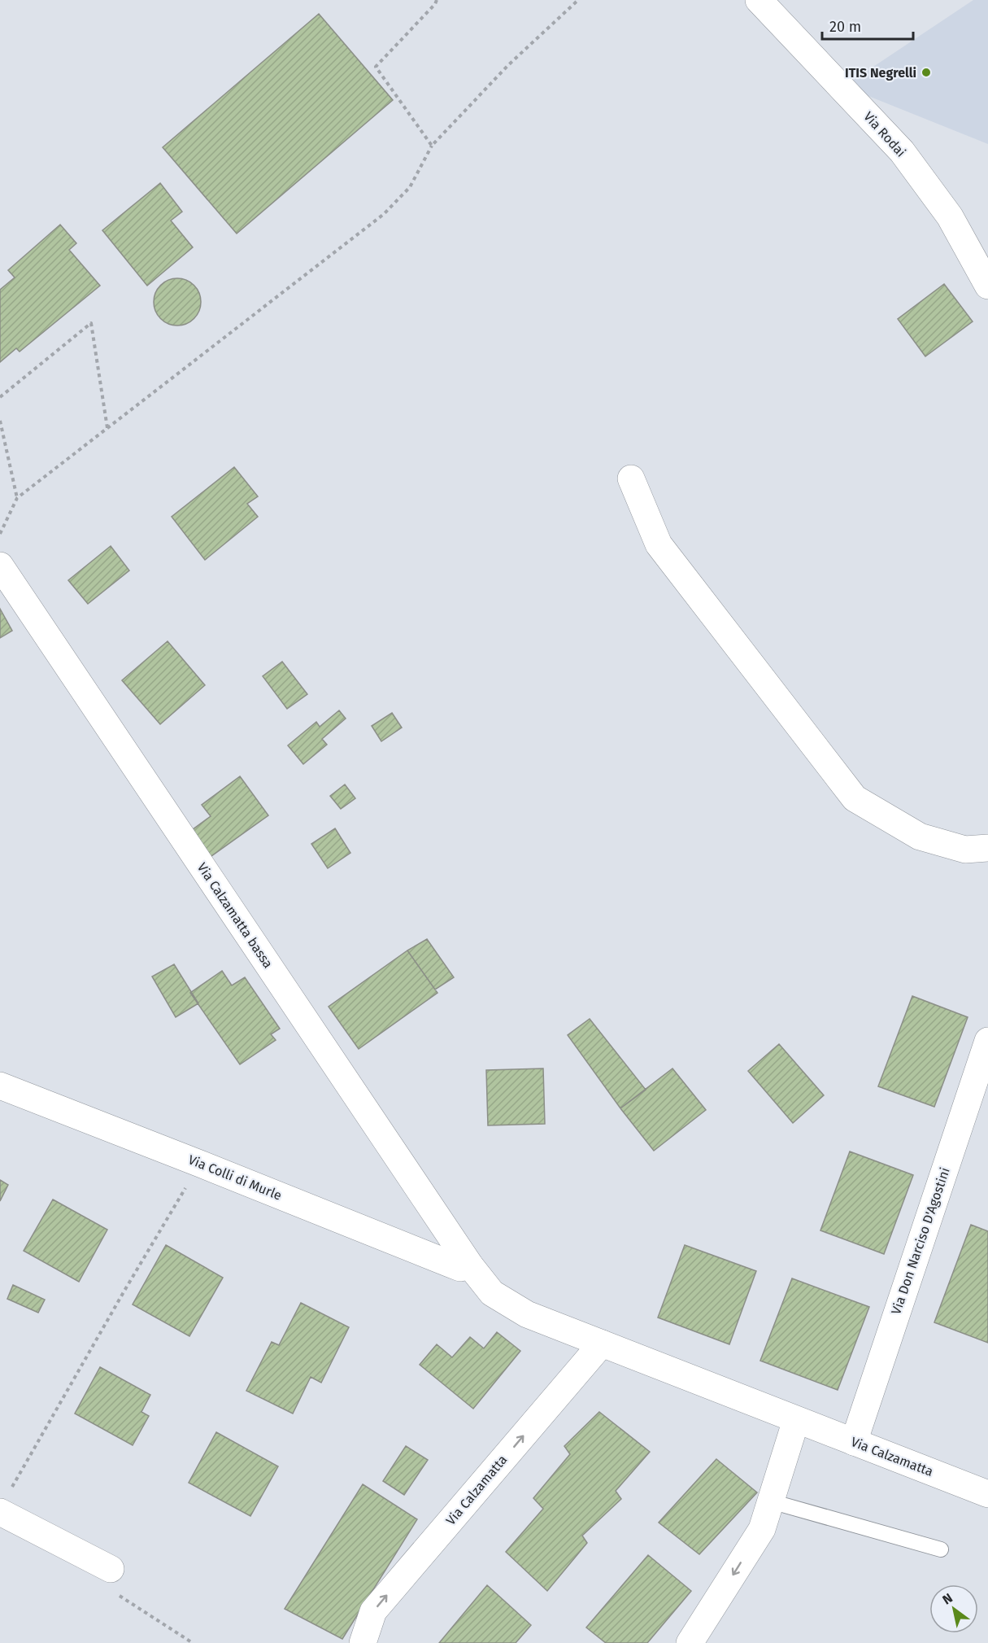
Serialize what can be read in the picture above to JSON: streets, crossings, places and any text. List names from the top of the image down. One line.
{"streets":{"street":["Via Rodai","Via Calzamatta bassa","Via Colli di Murle","Via Don Narciso D'Agostini","Via Calzamatta"]},"crossings":[["Via Calzamatta bassa","Via Colli di Murle"],["Via Calzamatta bassa","Via Calzamatta"],["Via Colli di Murle","Via Calzamatta"],["Via Don Narciso D'Agostini","Via Calzamatta"]],"one_way":["Via Calzamatta"],"places":["ITIS Negrelli"],"scale_bar":"20 m","north":"top left"}
